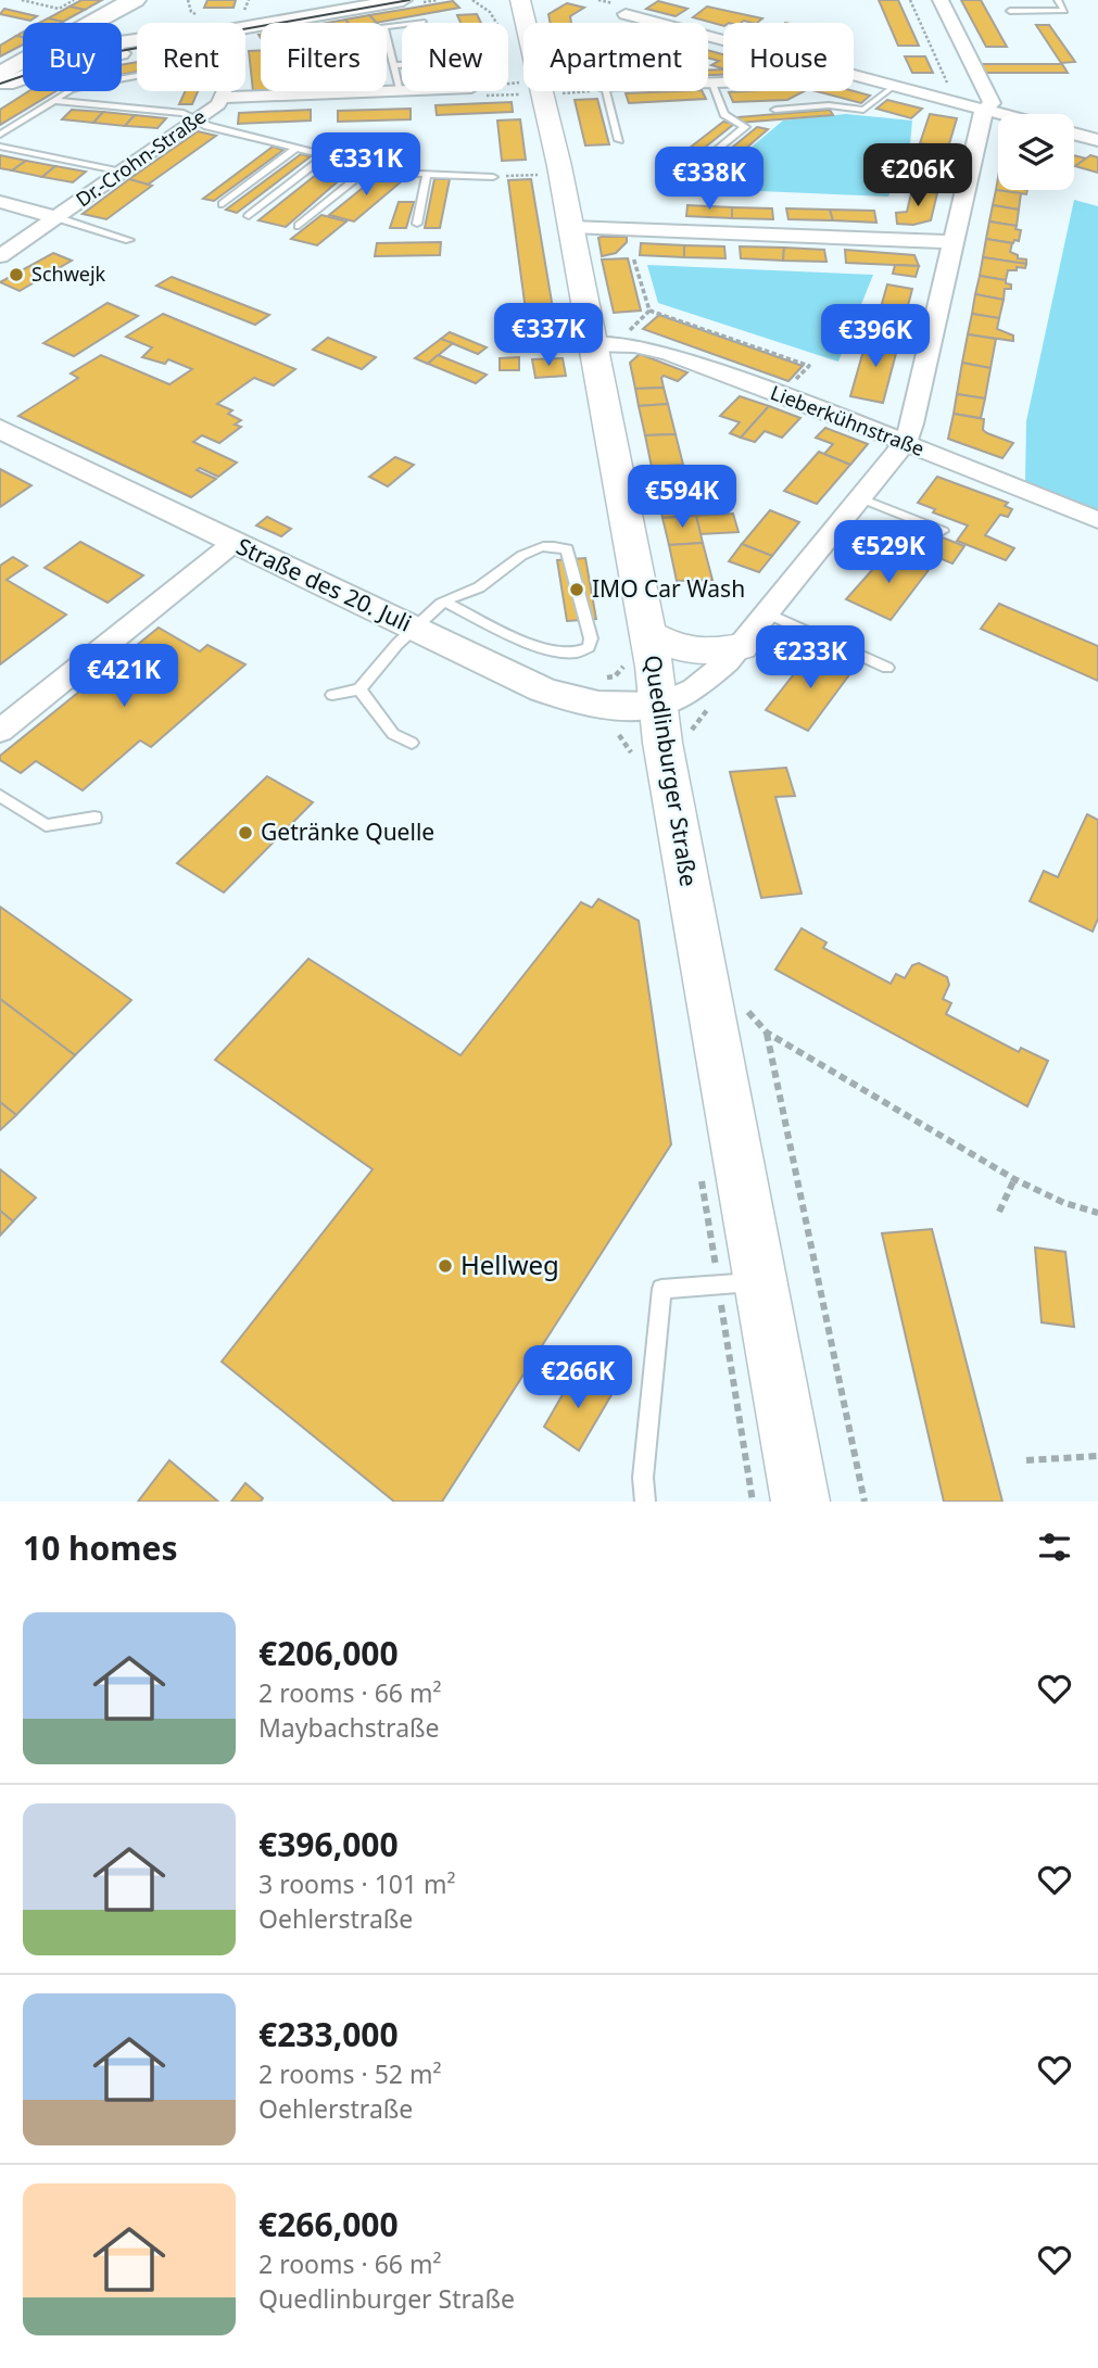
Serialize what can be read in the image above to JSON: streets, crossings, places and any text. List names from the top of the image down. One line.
{"streets":{"main road":["Quedlinburger Straße"],"street":["Dr.-Crohn-Straße","Lieberkühnstraße","Straße des 20. Juli"]},"crossings":[["Lieberkühnstraße","Quedlinburger Straße"],["Straße des 20. Juli","Quedlinburger Straße"]],"places":["Schwejk","IMO Car Wash","Getränke Quelle","Hellweg"],"page":{"chip":["Buy","Rent","Filters","New","Apartment","House"],"price":["€331K","€206K","€338K","€337K","€396K","€594K","€529K","€233K","€421K","€266K"],"heading":"10 homes","list":[{"name":"€206,000","note":"2 rooms · 66 m² · Maybachstraße"},{"name":"€396,000","note":"3 rooms · 101 m² · Oehlerstraße"},{"name":"€233,000","note":"2 rooms · 52 m² · Oehlerstraße"},{"name":"€266,000","note":"2 rooms · 66 m² · Quedlinburger Straße"}]}}
